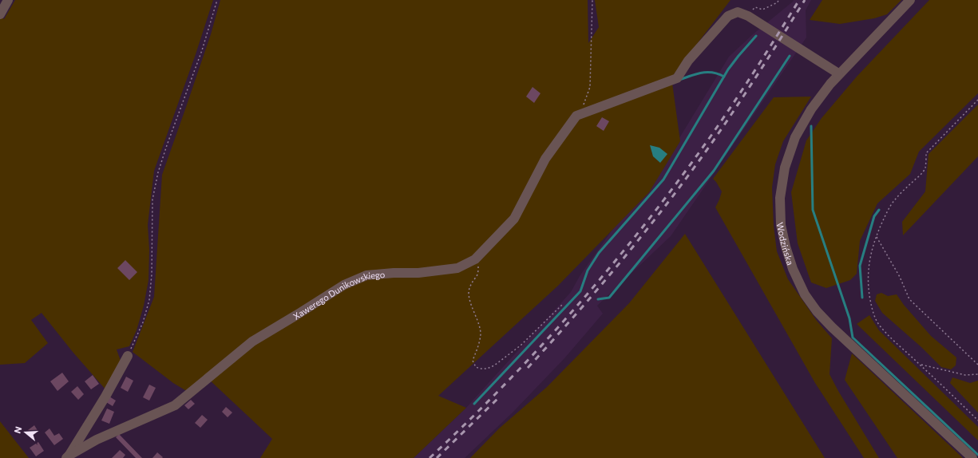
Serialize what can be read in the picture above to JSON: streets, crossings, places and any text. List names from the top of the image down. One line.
{"streets":{"street":["Wodzińska","Xawerego Dunikowskiego"]},"north":"left"}
